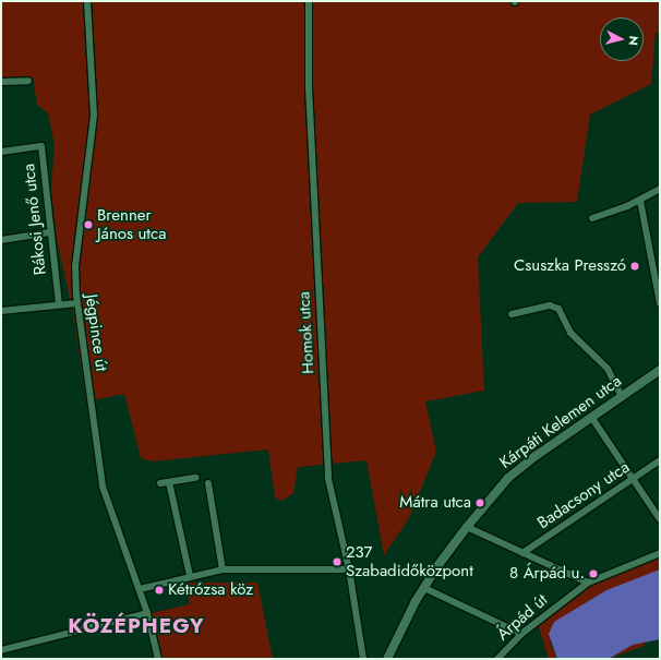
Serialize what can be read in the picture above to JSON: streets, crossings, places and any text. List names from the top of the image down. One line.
{"streets":{"street":["Rákosi Jenő utca","Jégpince út","Homok utca","Kárpáti Kelemen utca","Badacsony utca","Árpád út"]},"districts":["KÖZÉPHEGY"],"places":["Brenner János utca","Csuszka Presszó","Mátra utca","237 Szabadidőközpont","8 Árpád u.","Kétrózsa köz"],"north":"right"}
